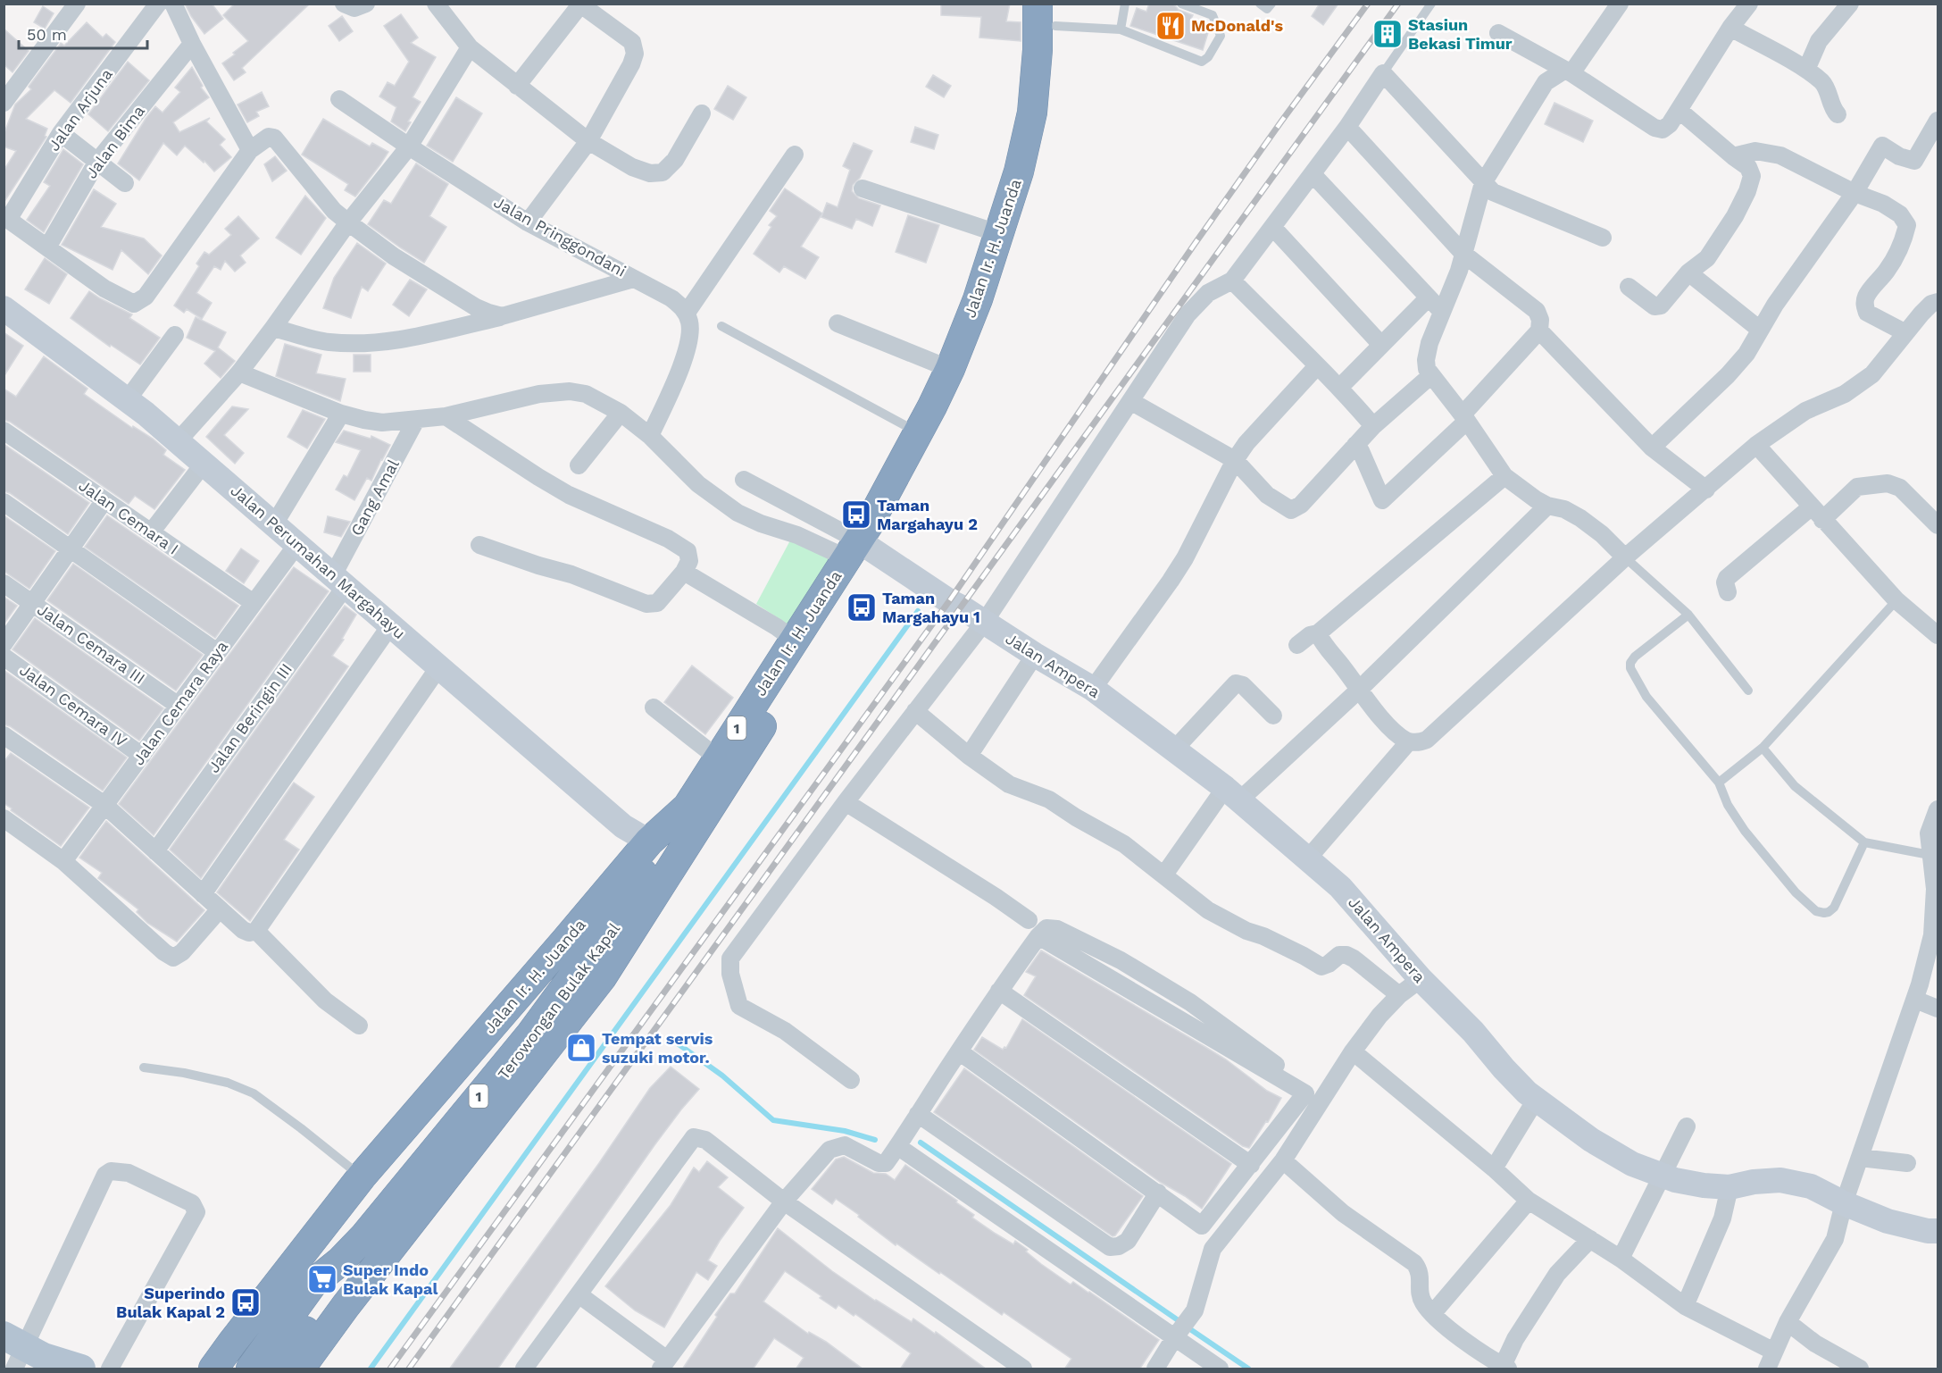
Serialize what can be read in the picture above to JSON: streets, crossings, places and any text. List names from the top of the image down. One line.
{"streets":{"highway":["Jalan Ir. H. Juanda","1","Terowongan Bulak Kapal"],"street":["Jalan Arjuna","Jalan Bima","Jalan Pringgondani","Gang Amal","Jalan Cemara I","Jalan Perumahan Margahayu","Jalan Cemara III","Jalan Ampera","Jalan Cemara Raya","Jalan Cemara IV","Jalan Beringin III"]},"crossings":[["Jalan Ir. H. Juanda","Jalan Perumahan Margahayu"],["Jalan Ir. H. Juanda","Jalan Ampera"],["Jalan Ir. H. Juanda","Terowongan Bulak Kapal"],["Gang Amal","Jalan Perumahan Margahayu"],["Gang Amal","Jalan Beringin III"],["Jalan Cemara I","Jalan Cemara Raya"],["Jalan Perumahan Margahayu","Jalan Cemara Raya"],["Jalan Perumahan Margahayu","Jalan Beringin III"],["Jalan Cemara III","Jalan Cemara Raya"],["Jalan Cemara Raya","Jalan Cemara IV"]],"places":{"restaurant":["McDonald's"],"building":["Stasiun Bekasi Timur"],"bus stop":["Taman Margahayu 2","Taman Margahayu 1","Superindo Bulak Kapal 2"],"shop":["Tempat servis suzuki motor."],"supermarket":["Super Indo Bulak Kapal"]},"scale_bar":"50 m"}
